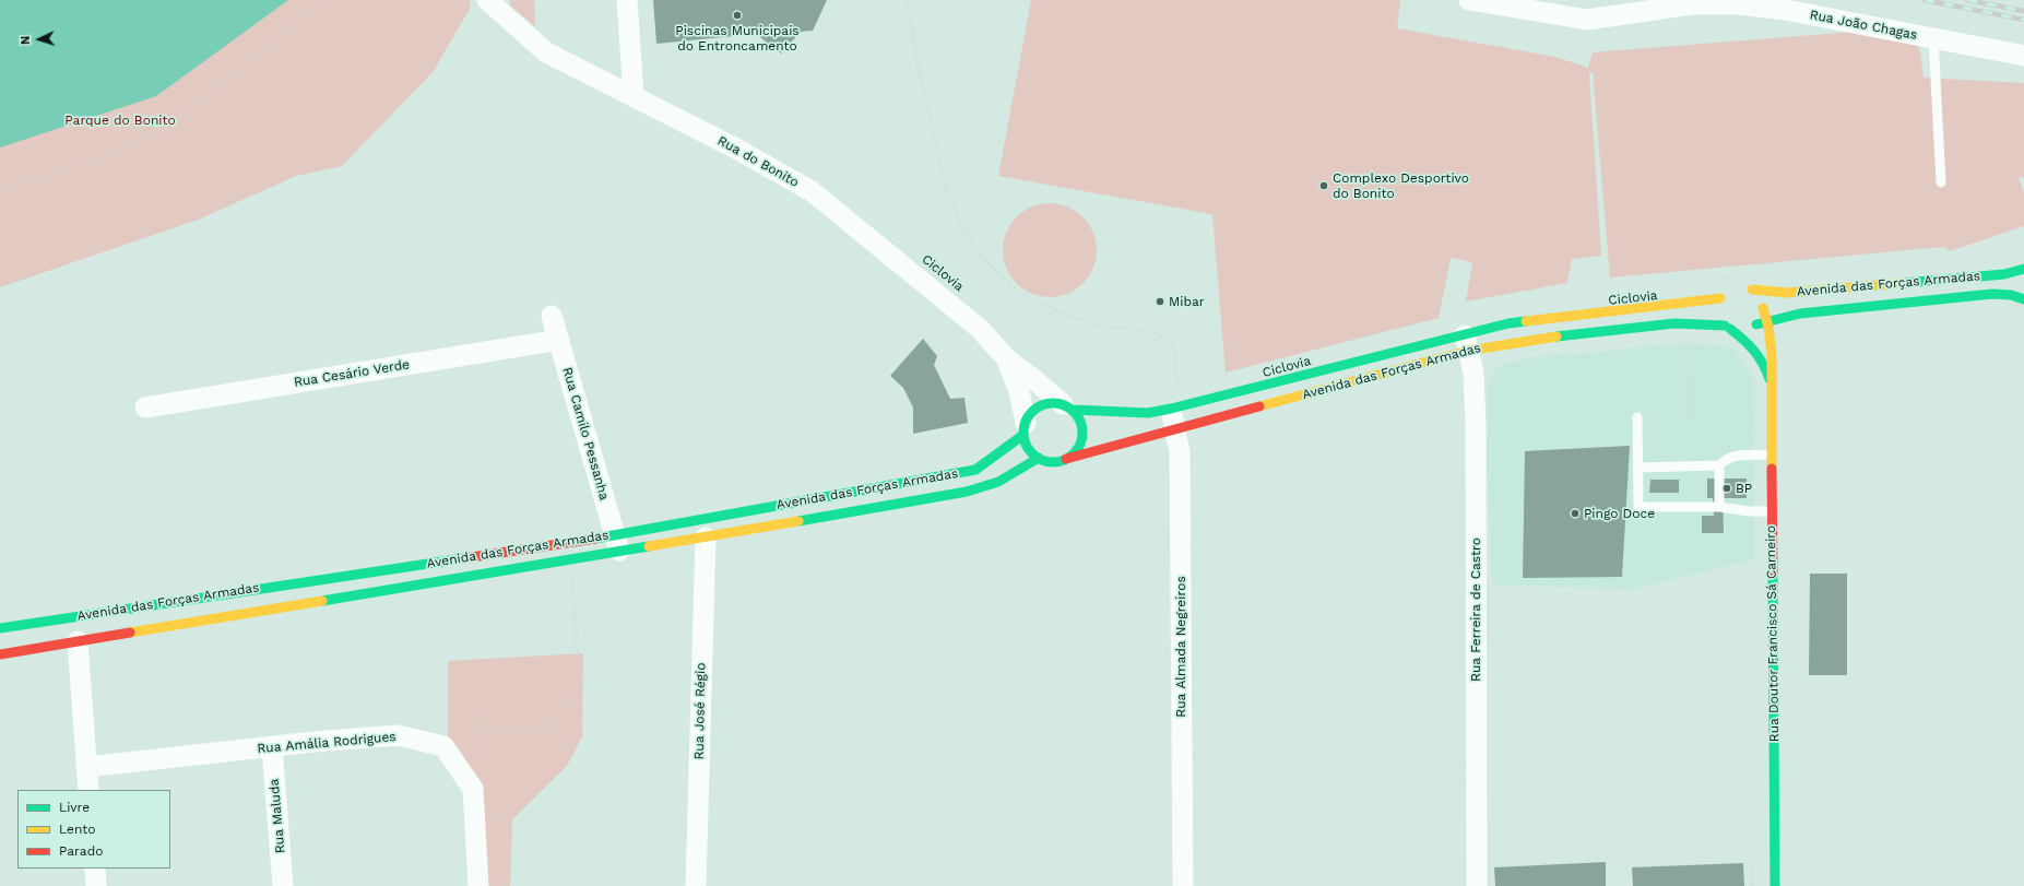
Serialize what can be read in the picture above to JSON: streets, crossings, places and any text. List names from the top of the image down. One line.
{"streets":{"street":["Rua João Chagas","Rua do Bonito","Avenida das Forças Armadas","Rua Cesário Verde","Rua Camilo Pessanha","Rua Ferreira de Castro","Rua Doutor Francisco Sá Carneiro","Rua Almada Negreiros","Rua José Régio","Rua Amália Rodrigues","Rua Maluda"]},"crossings":[["Rua do Bonito","Avenida das Forças Armadas"],["Avenida das Forças Armadas","Rua Camilo Pessanha"],["Avenida das Forças Armadas","Rua Ferreira de Castro"],["Avenida das Forças Armadas","Rua Doutor Francisco Sá Carneiro"],["Avenida das Forças Armadas","Rua Almada Negreiros"],["Avenida das Forças Armadas","Rua José Régio"],["Rua Cesário Verde","Rua Camilo Pessanha"],["Rua Amália Rodrigues","Rua Maluda"]],"parks":["Parque do Bonito"],"places":["Piscinas Municipais do Entroncamento","Complexo Desportivo do Bonito","Mibar","BP","Pingo Doce"],"legend":["Livre","Lento","Parado"],"north":"left"}
